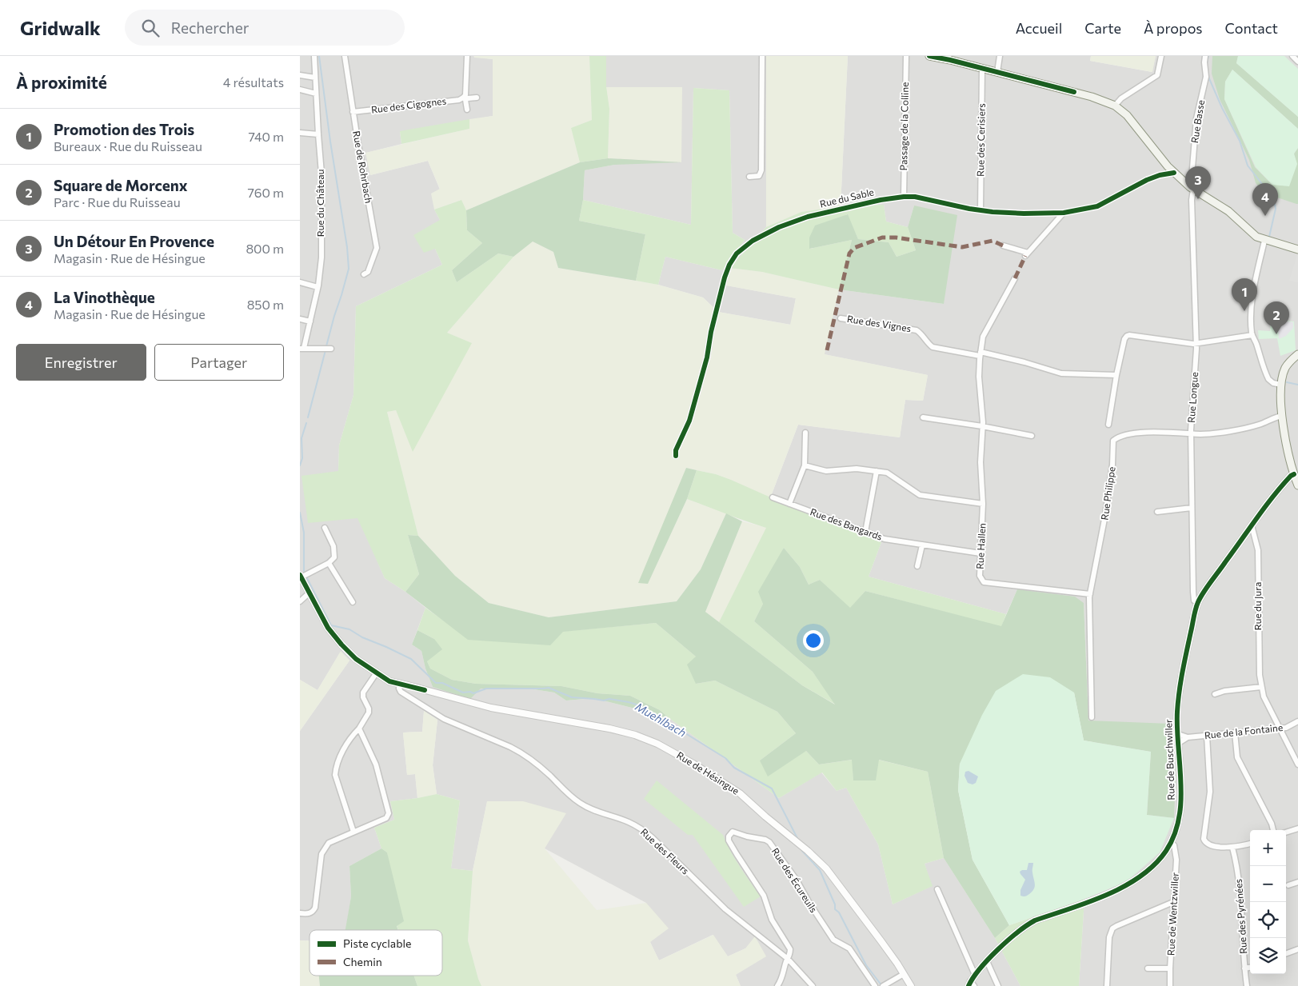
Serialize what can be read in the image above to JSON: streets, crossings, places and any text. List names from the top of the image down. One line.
{"streets":{"street":["Rue des Cigognes","Rue Basse","Passage de la Colline","Rue des Cerisiers","Rue de Rohrbach","Rue du Sable","Rue du Château","Rue des Vignes","Rue Longue","Rue Philippe","Rue des Bangards","Rue Hallen","Rue du Jura","Rue de la Fontaine","Rue de Buschwiller","Rue de Hésingue","Rue des Fleurs","Rue des Écureuils","Rue de Wentzwiller","Rue des Pyrénées"]},"crossings":[["Rue des Cigognes","Rue de Rohrbach"],["Rue Basse","Rue Longue"],["Passage de la Colline","Rue du Sable"],["Rue des Cerisiers","Rue du Sable"],["Rue des Vignes","Rue Hallen"],["Rue Longue","Rue Philippe"],["Rue Longue","Rue de Buschwiller"],["Rue Philippe","Rue Hallen"],["Rue des Bangards","Rue Hallen"],["Rue du Jura","Rue de la Fontaine"],["Rue du Jura","Rue de Buschwiller"],["Rue de la Fontaine","Rue de Buschwiller"],["Rue de Buschwiller","Rue de Wentzwiller"],["Rue de Hésingue","Rue des Fleurs"],["Rue des Fleurs","Rue des Écureuils"]],"water":["Muehlbach"],"legend":["Piste cyclable","Chemin"],"page":{"header":"Gridwalk","search":"Rechercher","nav":["Accueil","Carte","À propos","Contact"],"heading":["À proximité","4 résultats"],"list":[{"mark":"1","name":"Promotion des Trois","note":"Bureaux · Rue du Ruisseau","value":"740 m"},{"mark":"2","name":"Square de Morcenx","note":"Parc · Rue du Ruisseau","value":"760 m"},{"mark":"3","name":"Un Détour En Provence","note":"Magasin · Rue de Hésingue","value":"800 m"},{"mark":"4","name":"La Vinothèque","note":"Magasin · Rue de Hésingue","value":"850 m"}],"pins":["3","4","1","2"],"buttons":["Enregistrer","Partager"],"map_buttons":["+","−"]}}
